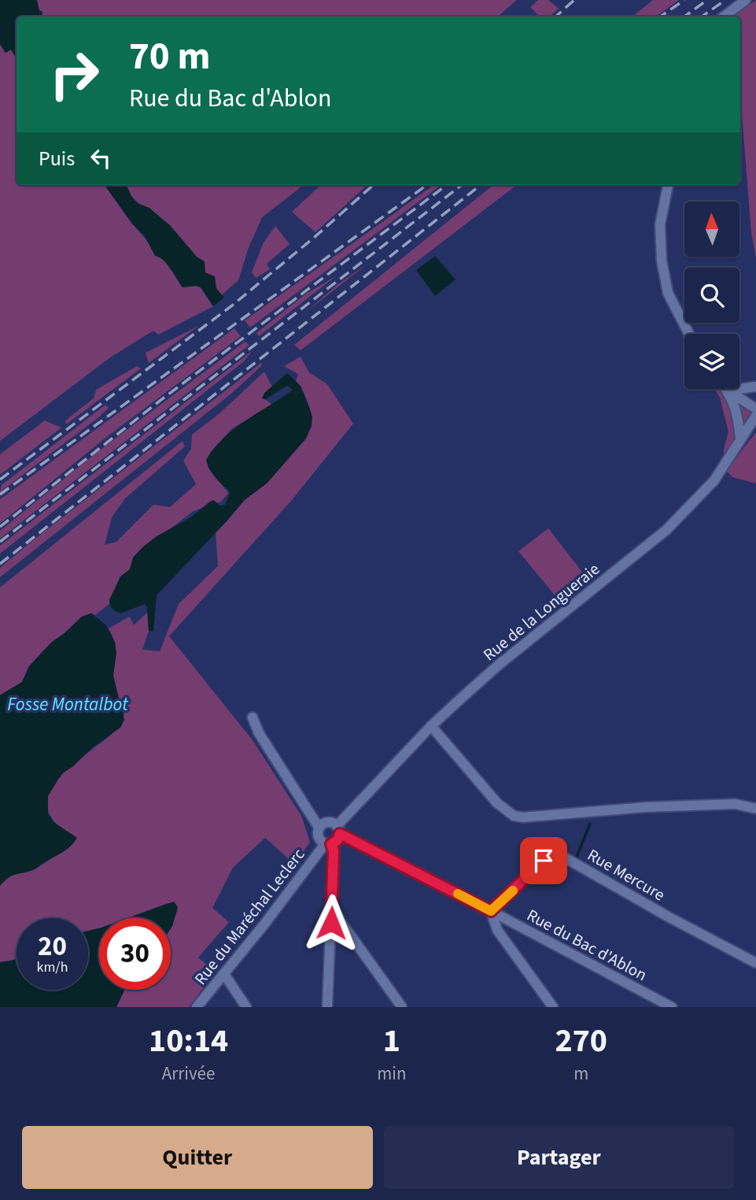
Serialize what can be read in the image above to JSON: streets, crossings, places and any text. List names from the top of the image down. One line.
{"streets":{"street":["Rue de la Longueraie","Rue Mercure","Rue du Maréchal Leclerc","Rue du Bac d'Ablon"]},"crossings":[["Rue de la Longueraie","Rue du Maréchal Leclerc"],["Rue de la Longueraie","Rue du Bac d'Ablon"],["Rue Mercure","Rue du Bac d'Ablon"],["Rue du Maréchal Leclerc","Rue du Bac d'Ablon"]],"water":["Fosse Montalbot"],"north":"top","page":{"turn":["70 m","Rue du Bac d'Ablon"],"then":"Puis","speed":"20 km/h","limit":"30","eta":["10:14","Arrivée","1","min","270","m"],"buttons":["Quitter","Partager"]}}
